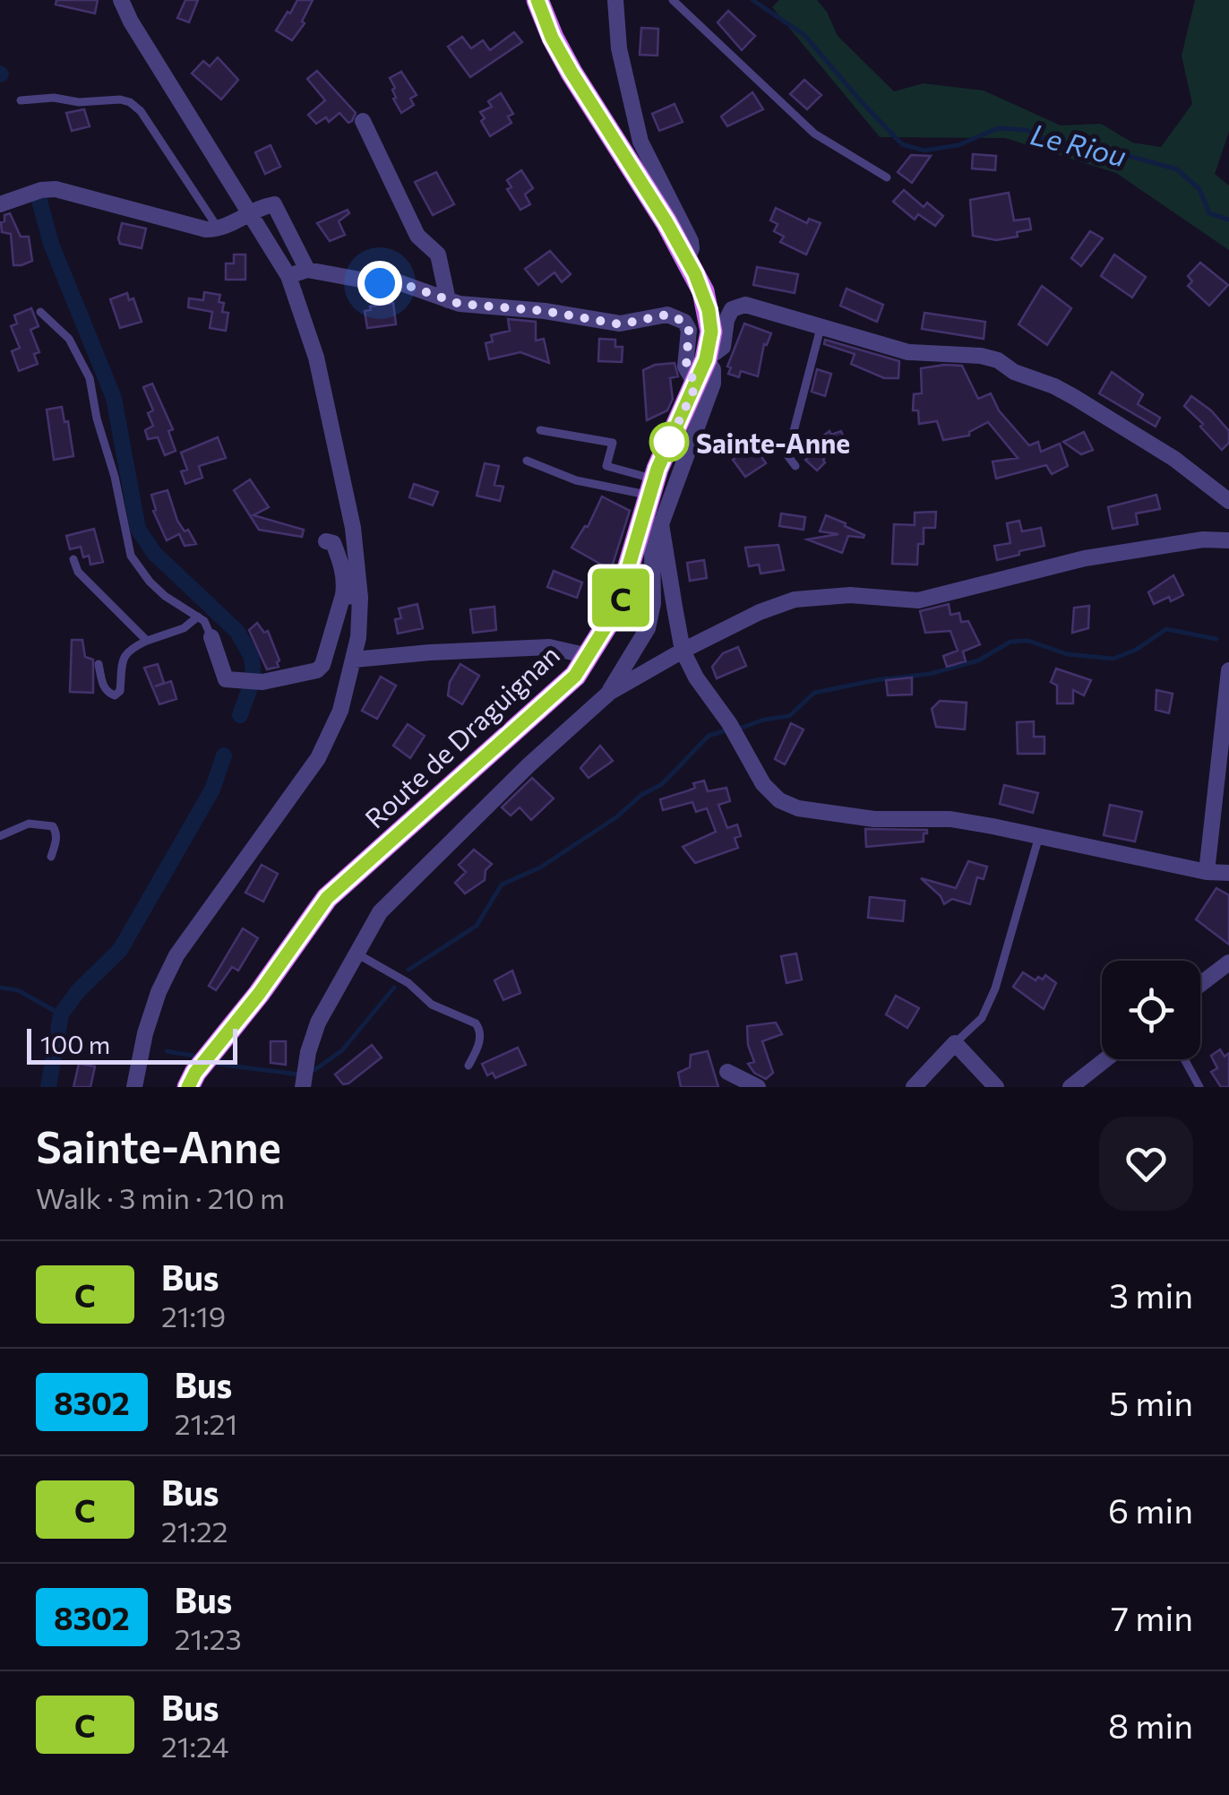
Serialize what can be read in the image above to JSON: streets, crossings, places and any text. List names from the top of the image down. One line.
{"streets":{"main road":["Route de Draguignan"]},"water":["Le Riou"],"places":["Sainte-Anne"],"lines":["bus line C"],"scale_bar":"100 m","page":{"on_map":"C","scale":"100 m","heading":["Sainte-Anne","Walk · 3 min · 210 m"],"list":[{"mark":"C","name":"Bus","note":"21:19","value":"3 min"},{"mark":"8302","name":"Bus","note":"21:21","value":"5 min"},{"mark":"C","name":"Bus","note":"21:22","value":"6 min"},{"mark":"8302","name":"Bus","note":"21:23","value":"7 min"},{"mark":"C","name":"Bus","note":"21:24","value":"8 min"}]}}
